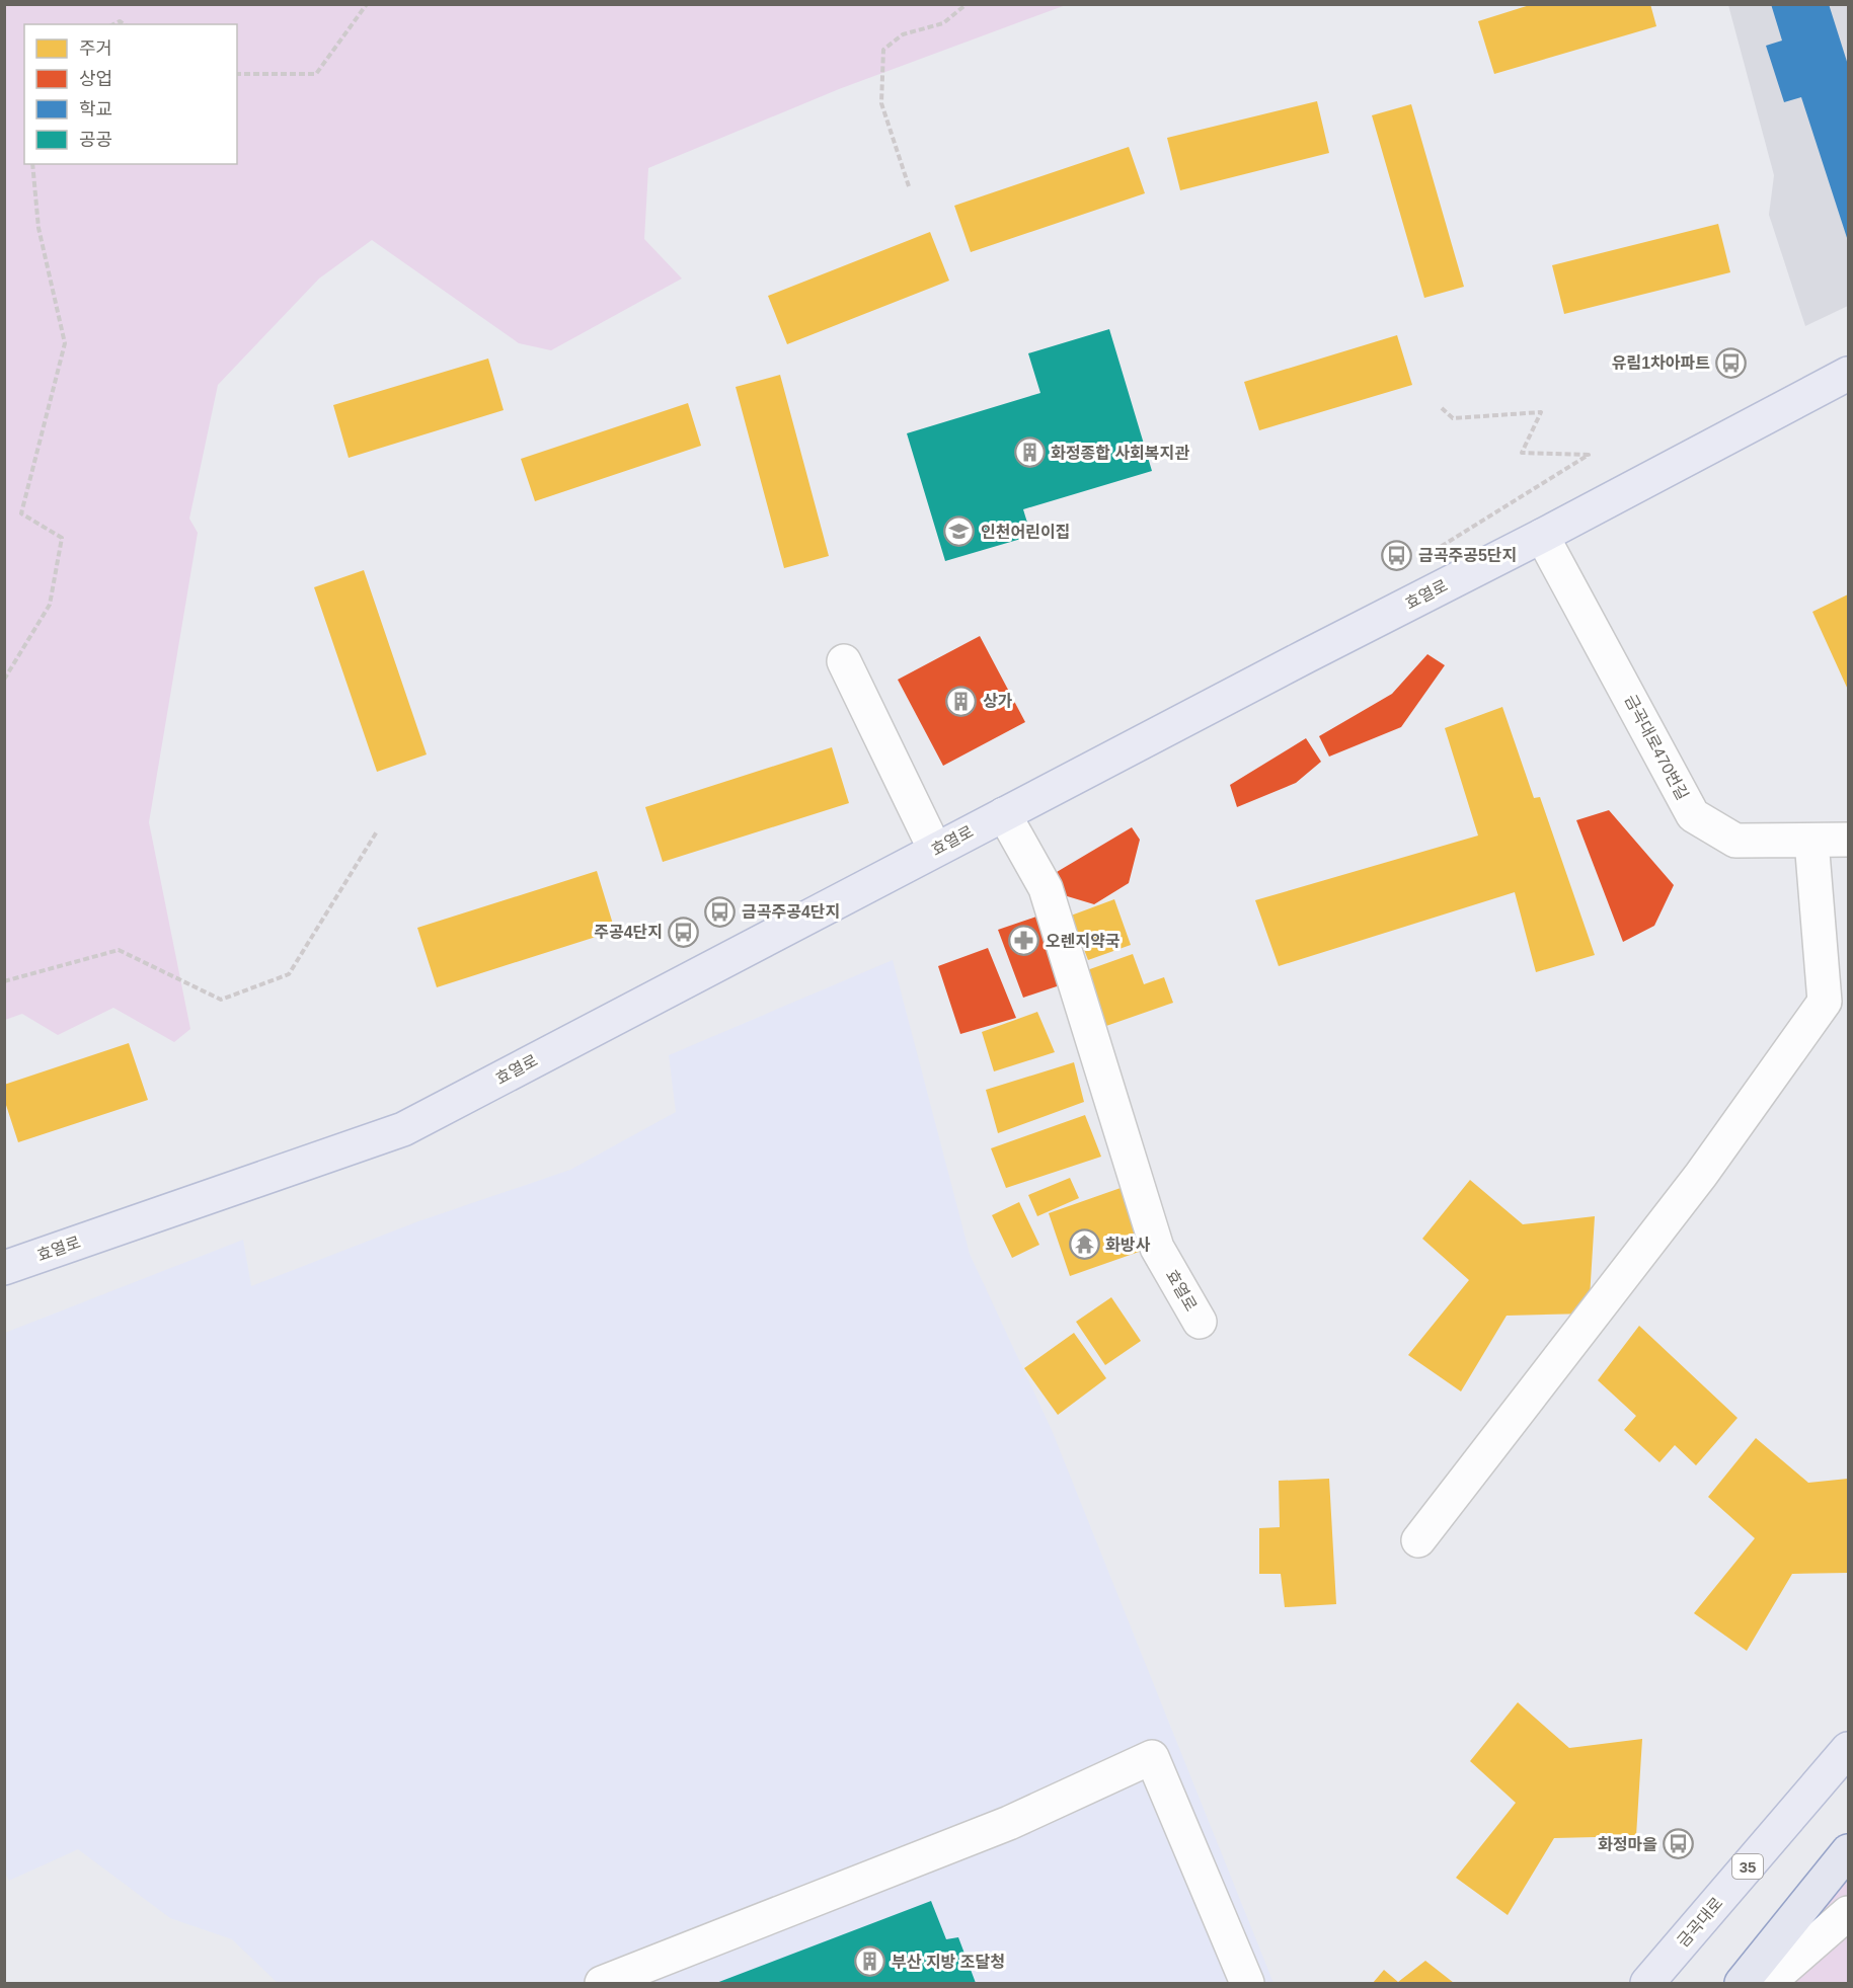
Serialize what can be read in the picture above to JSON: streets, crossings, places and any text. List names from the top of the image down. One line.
{"streets":{"main road":["효열로","35","금곡대로"],"street":["금곡대로470번길"]},"crossings":[["효열로","금곡대로470번길"]],"places":{"bus stop":["유림1차아파트","금곡주공5단지","금곡주공4단지","주공4단지","화정마을"],"building":["화정종합 사회복지관","상가","부산 지방 조달청"],"school or university":["인천어린이집"],"pharmacy":["오렌지약국"],"temple":["화방사"]},"legend":["주거","상업","학교","공공"]}
